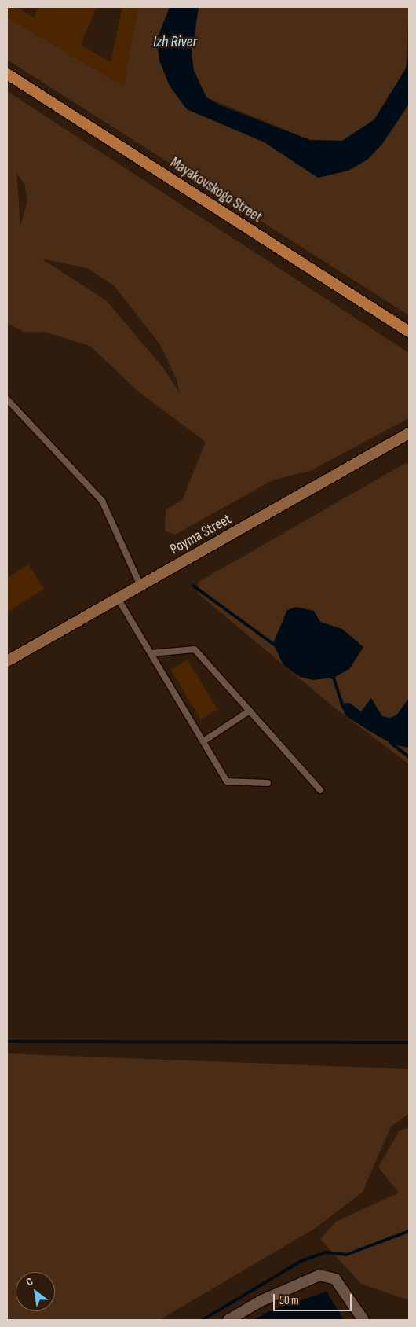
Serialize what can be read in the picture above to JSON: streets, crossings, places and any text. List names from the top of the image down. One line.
{"streets":{"main road":["Mayakovskogo Street","Poyma Street"]},"water":["Izh River"],"scale_bar":"50 m","north":"top left"}
